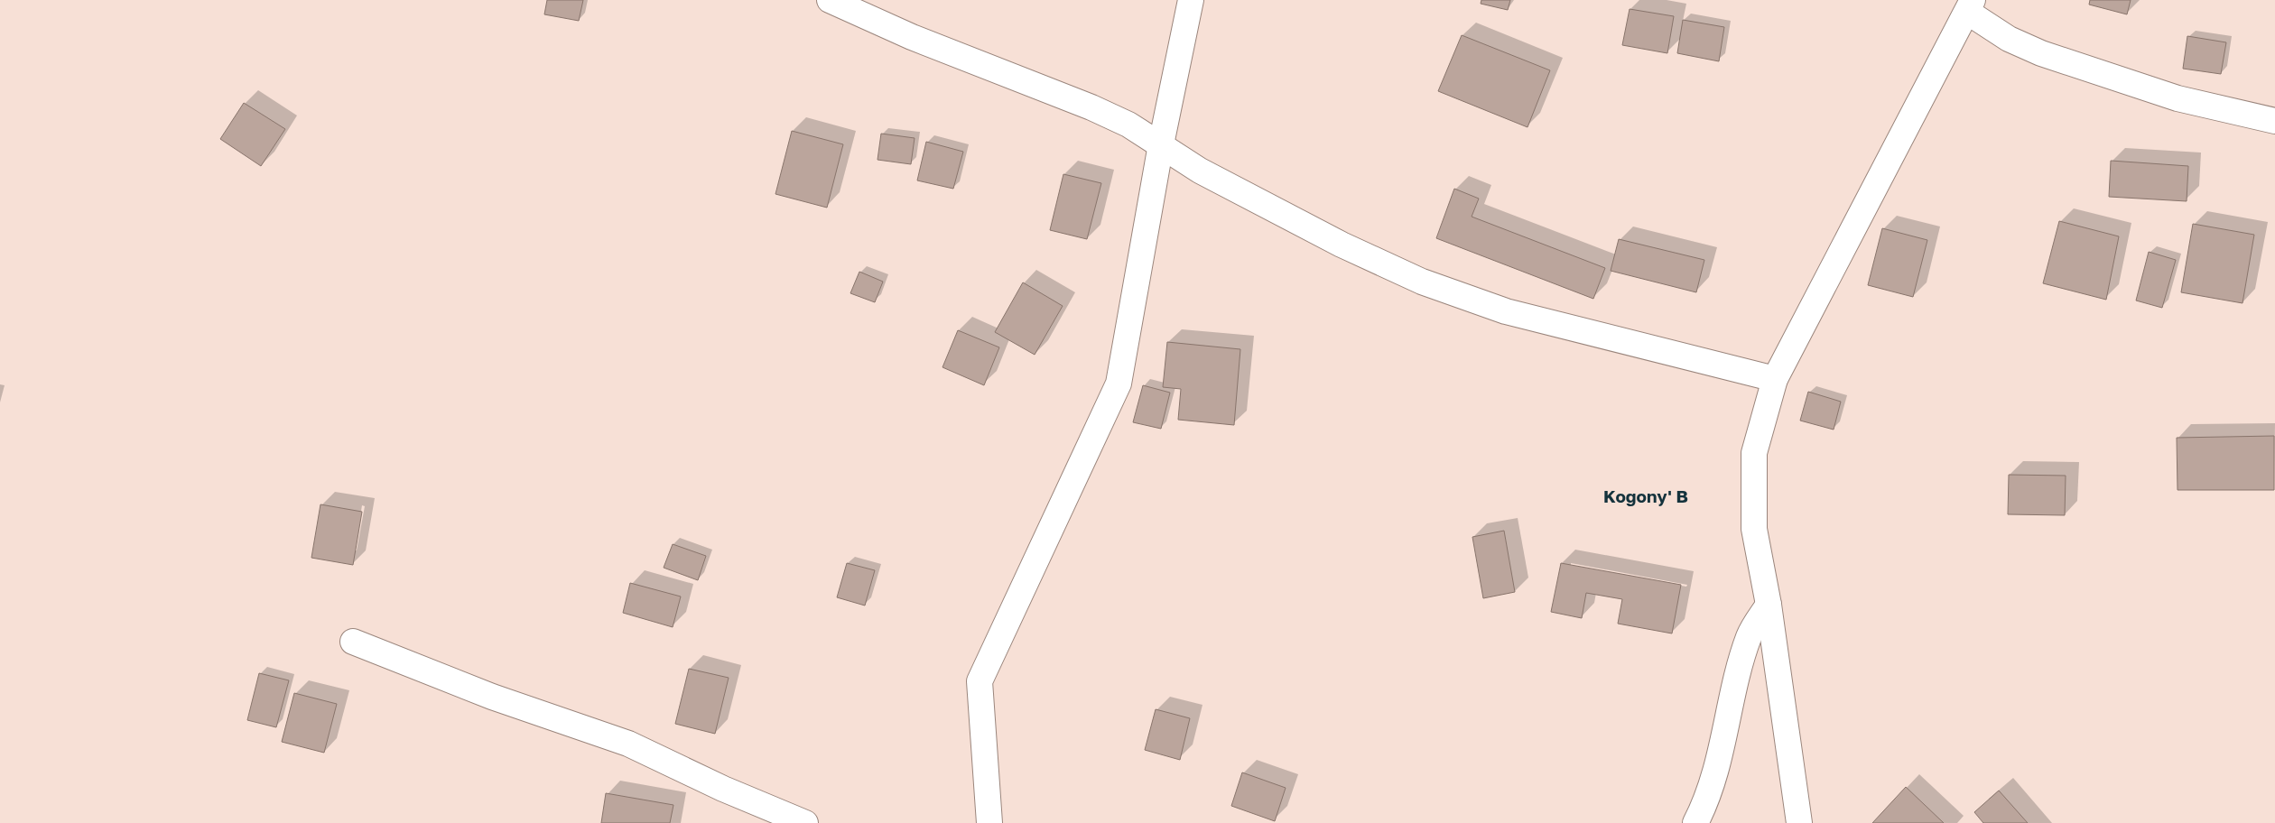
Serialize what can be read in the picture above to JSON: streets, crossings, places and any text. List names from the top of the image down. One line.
{"districts":["Kogony' B"]}
